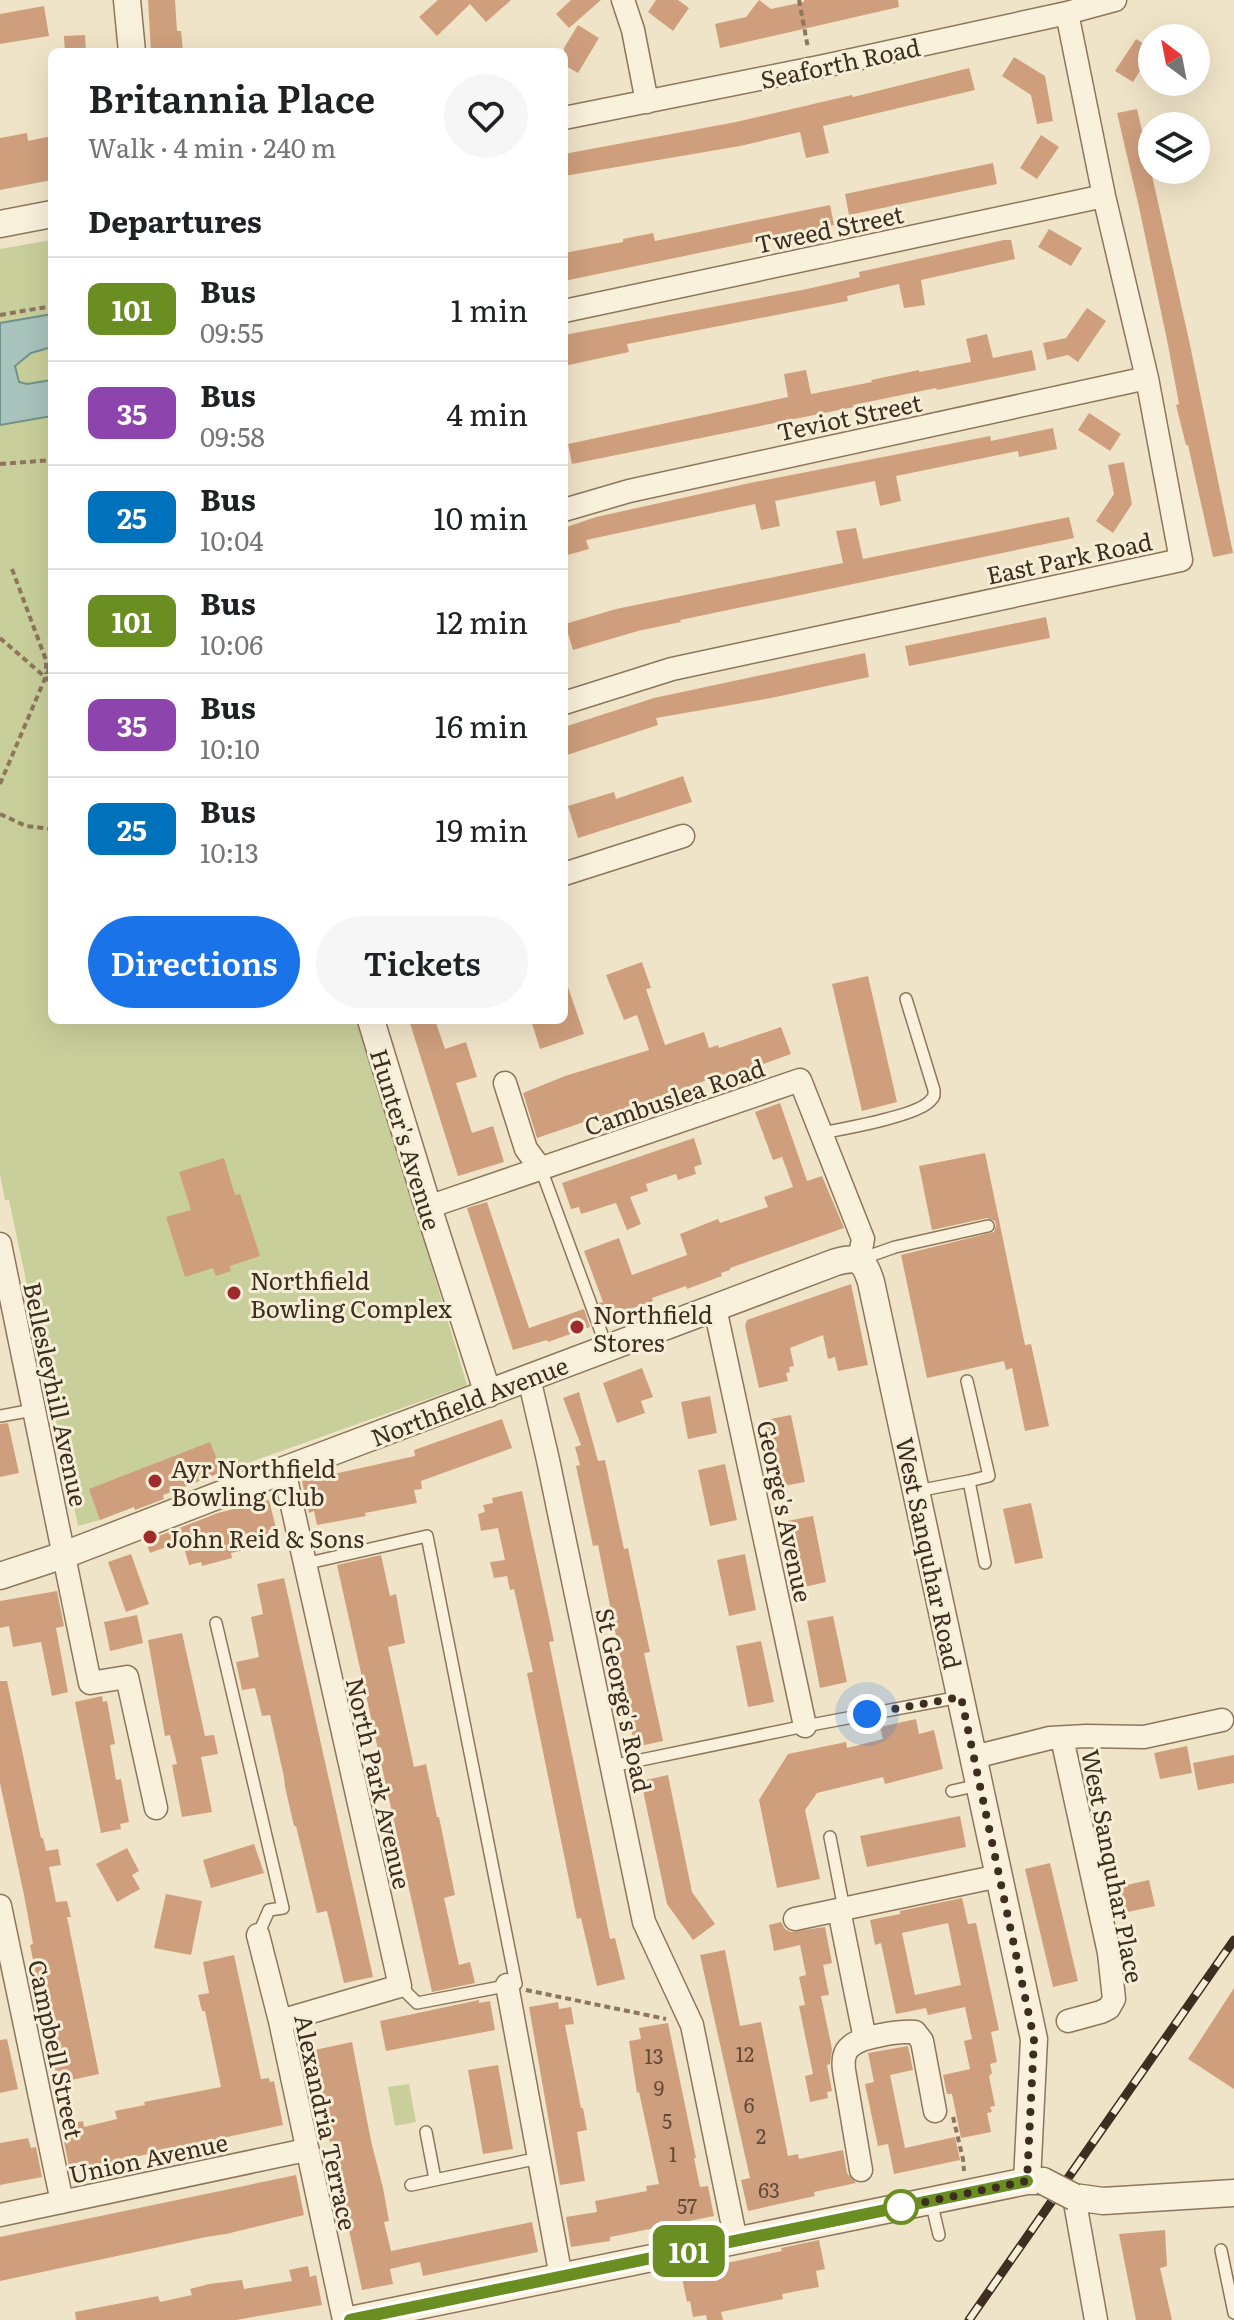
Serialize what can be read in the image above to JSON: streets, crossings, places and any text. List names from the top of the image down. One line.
{"streets":{"street":["Seaforth Road","Tweed Street","Teviot Street","East Park Road","Cambuslea Road","Hunter's Avenue","Bellesleyhill Avenue","Northfield Avenue","George's Avenue","West Sanquhar Road","St George's Road","North Park Avenue","West Sanquhar Place","Campbell Street","Alexandria Terrace","Union Avenue"]},"crossings":[["Seaforth Road","East Park Road"],["Tweed Street","East Park Road"],["Teviot Street","East Park Road"],["Cambuslea Road","Hunter's Avenue"],["Cambuslea Road","Northfield Avenue"],["Cambuslea Road","West Sanquhar Road"],["Hunter's Avenue","Northfield Avenue"],["Bellesleyhill Avenue","Northfield Avenue"],["Northfield Avenue","George's Avenue"],["Northfield Avenue","West Sanquhar Road"],["Northfield Avenue","St George's Road"],["Northfield Avenue","North Park Avenue"],["Campbell Street","Union Avenue"],["Alexandria Terrace","Union Avenue"]],"places":["Northfield Bowling Complex","Northfield Stores","Ayr Northfield Bowling Club","John Reid & Sons"],"lines":["bus line 101"],"house_numbers":["12","13","9","6","5","2","1","63","57"],"north":"top left","page":{"on_map":"101","heading":[["Britannia Place","Walk · 4 min · 240 m"],"Departures"],"list":[{"mark":"101","name":"Bus","note":"09:55","value":"1 min"},{"mark":"35","name":"Bus","note":"09:58","value":"4 min"},{"mark":"25","name":"Bus","note":"10:04","value":"10 min"},{"mark":"101","name":"Bus","note":"10:06","value":"12 min"},{"mark":"35","name":"Bus","note":"10:10","value":"16 min"},{"mark":"25","name":"Bus","note":"10:13","value":"19 min"}],"buttons":["Directions","Tickets"]}}
